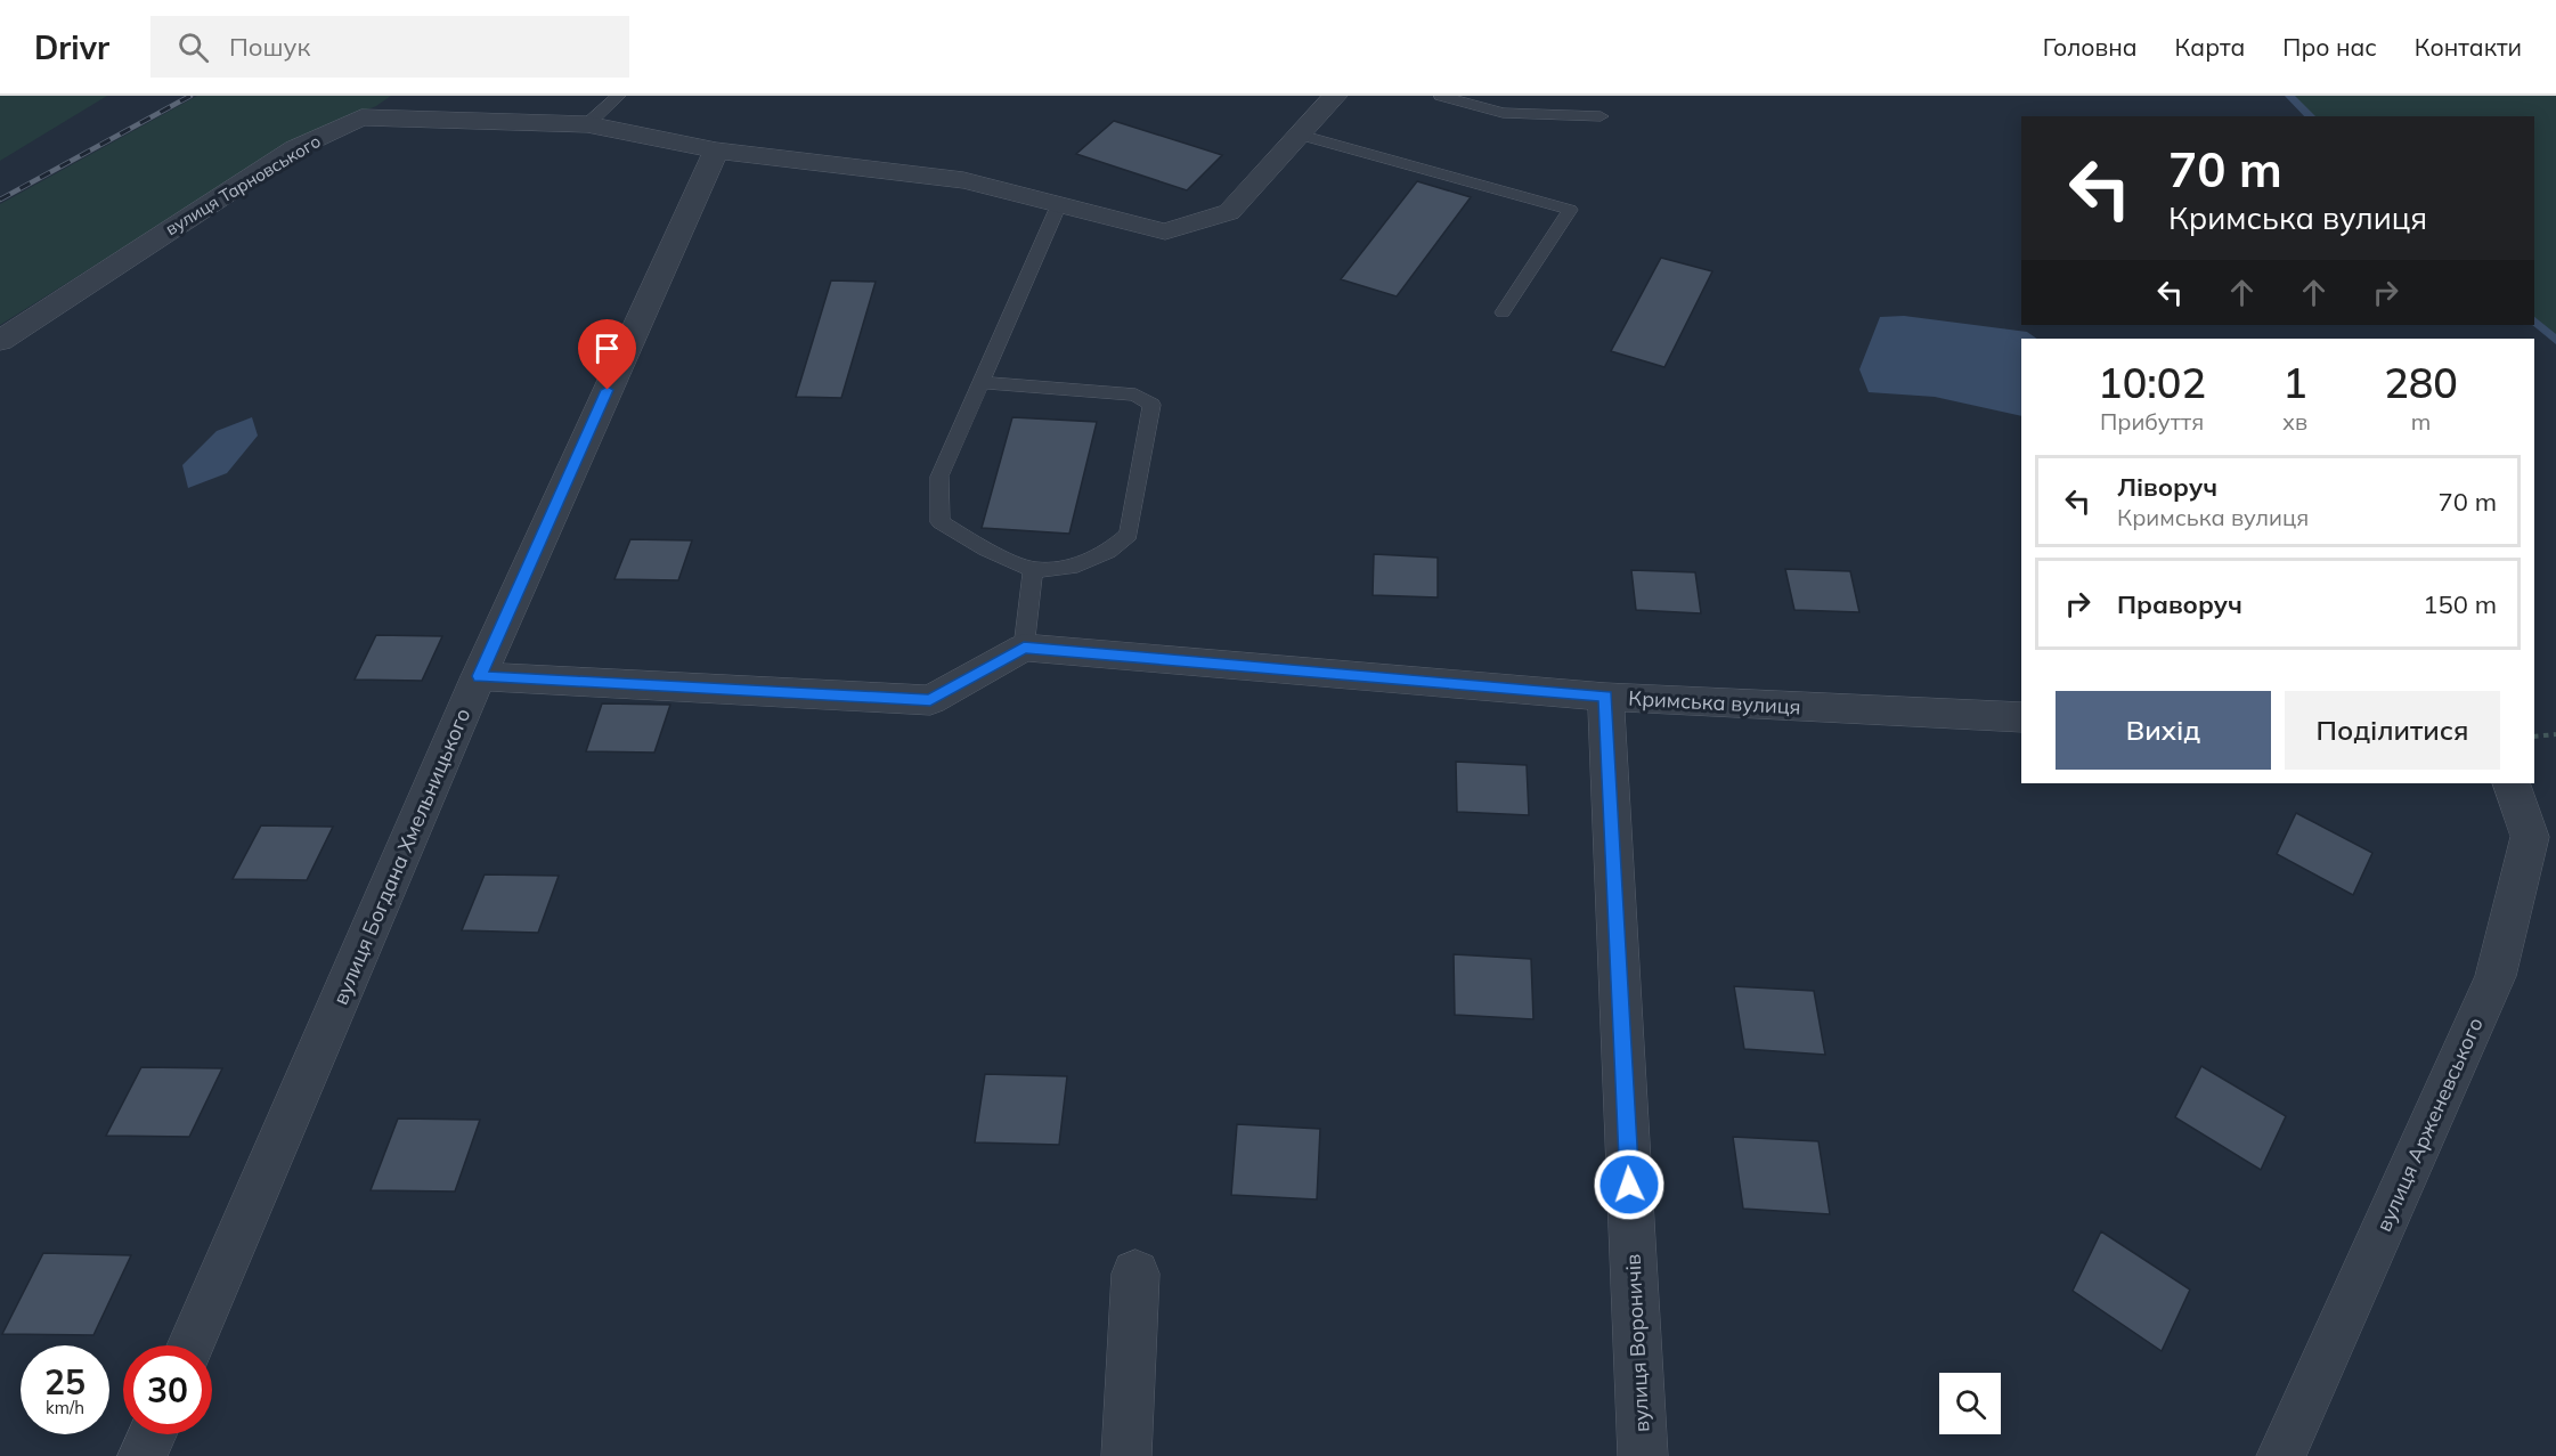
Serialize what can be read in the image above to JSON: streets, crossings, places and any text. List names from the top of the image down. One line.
{"streets":{"street":["вулиця Тарновського","Кримська вулиця","вулиця Богдана Хмельницького","вулиця Арженевського","вулиця Вороничів"]},"crossings":[["вулиця Тарновського","вулиця Богдана Хмельницького"],["Кримська вулиця","вулиця Вороничів"]],"page":{"header":"Drivr","search":"Пошук","nav":["Головна","Карта","Про нас","Контакти"],"turn":["70 m","Кримська вулиця"],"eta":["10:02","Прибуття","1","хв","280","m"],"list":[{"name":"Ліворуч","note":"Кримська вулиця","value":"70 m"},{"name":"Праворуч","value":"150 m"}],"buttons":["Вихід","Поділитися"],"speed":"25 km/h","limit":"30"}}
